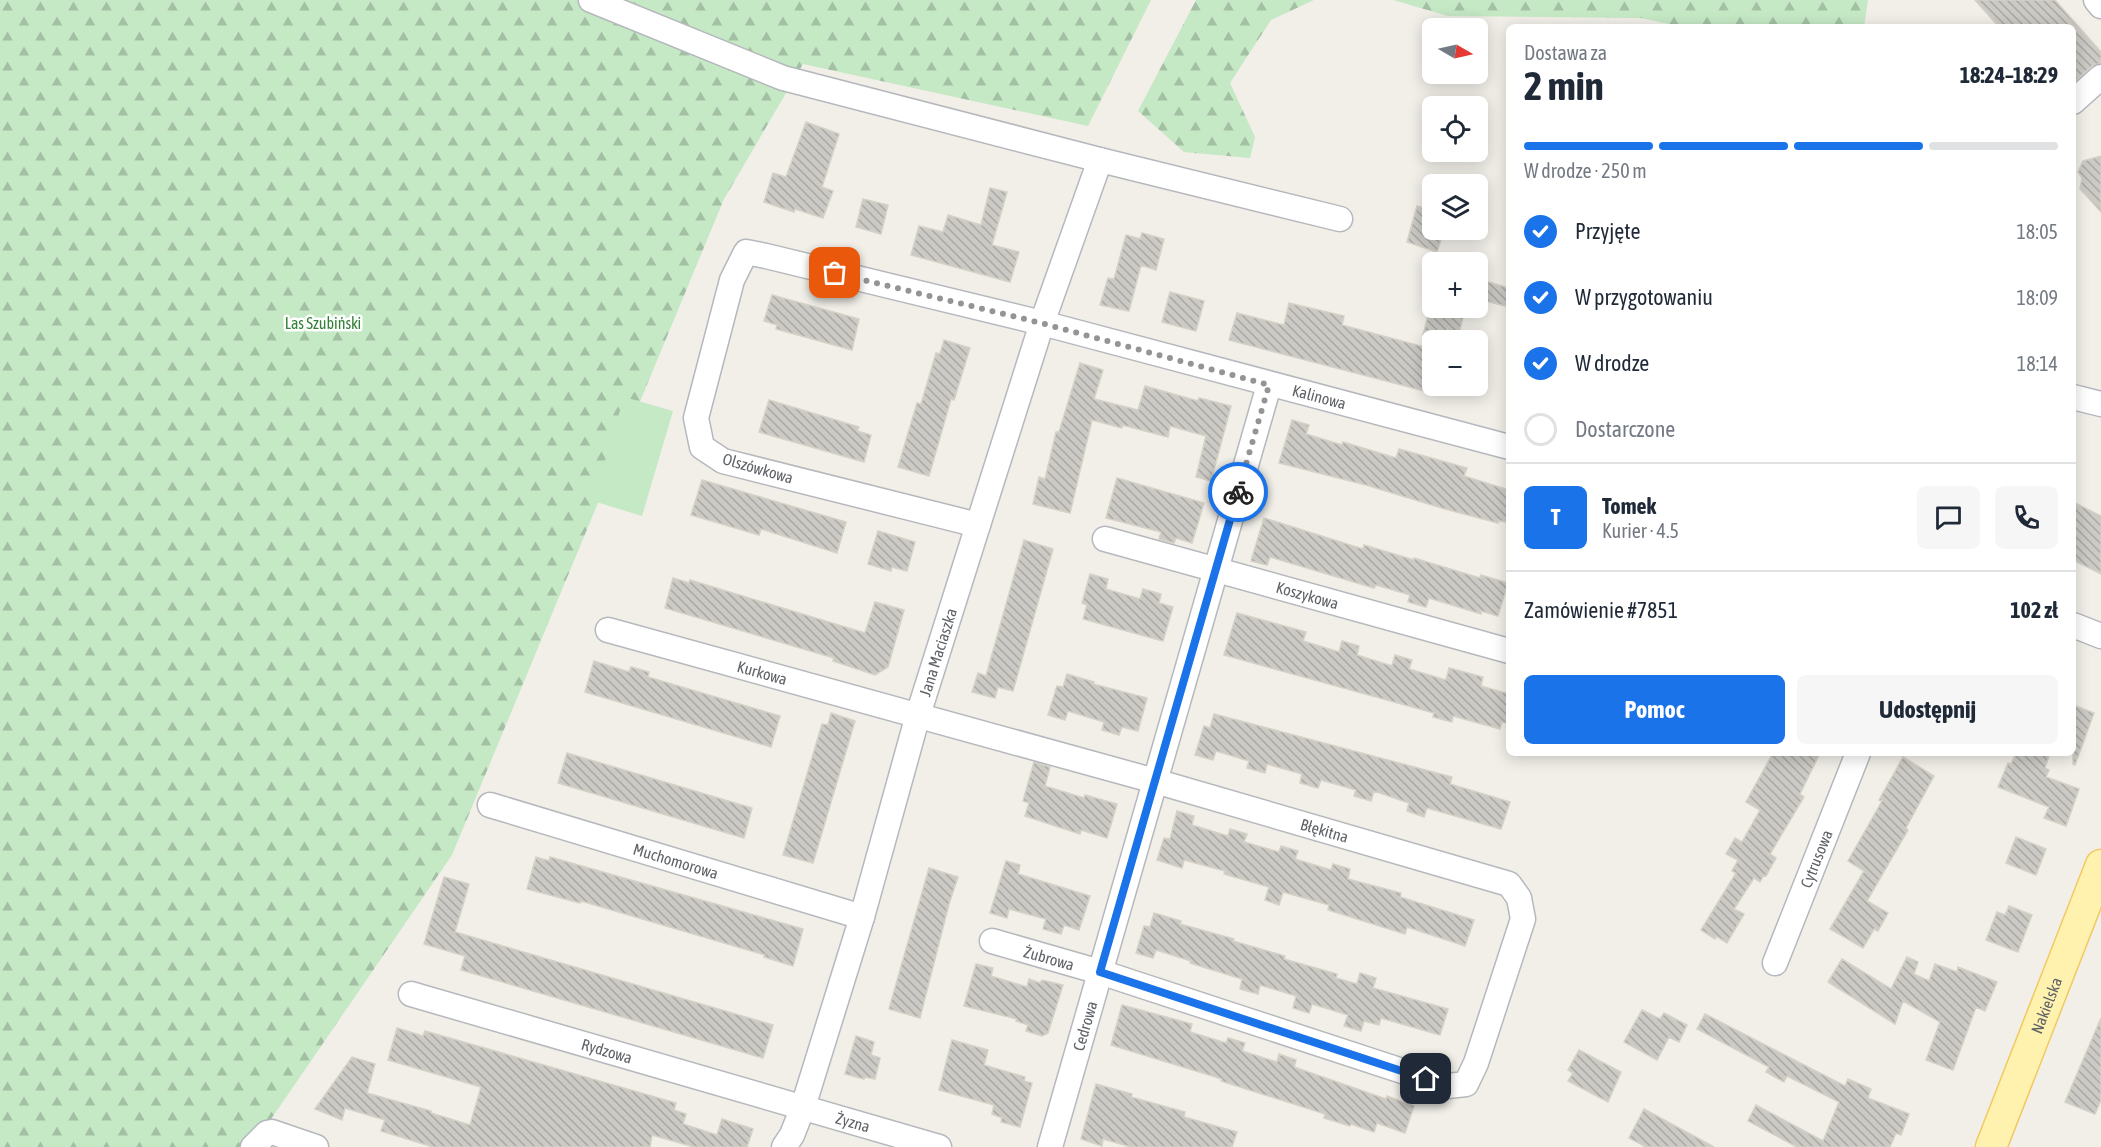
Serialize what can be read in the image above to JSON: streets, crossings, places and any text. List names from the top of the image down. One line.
{"streets":{"main road":["Nakielska"],"street":["Kalinowa","Olszówkowa","Koszykowa","Jana Maciaszka","Kurkowa","Błękitna","Cytrusowa","Muchomorowa","Żubrowa","Cedrowa","Rydzowa","Żyzna"]},"crossings":[["Kalinowa","Olszówkowa"],["Kalinowa","Jana Maciaszka"],["Kalinowa","Cedrowa"],["Olszówkowa","Jana Maciaszka"],["Koszykowa","Cedrowa"],["Jana Maciaszka","Kurkowa"],["Jana Maciaszka","Błękitna"],["Jana Maciaszka","Muchomorowa"],["Jana Maciaszka","Rydzowa"],["Jana Maciaszka","Żyzna"],["Kurkowa","Błękitna"],["Błękitna","Żubrowa"],["Błękitna","Cedrowa"],["Żubrowa","Cedrowa"],["Rydzowa","Żyzna"]],"parks":["Las Szubiński"],"north":"right","page":{"map_buttons":["+","−"],"heading":["2 min","Dostawa za","18:24–18:29"],"panel":["Tomek","Kurier · 4.5","Zamówienie #7851","102 zł"],"bar":"W drodze · 250 m","list":[["Przyjęte","18:05"],["W przygotowaniu","18:09"],["W drodze","18:14"],"Dostarczone"],"round":"T","buttons":["Pomoc","Udostępnij"]}}
